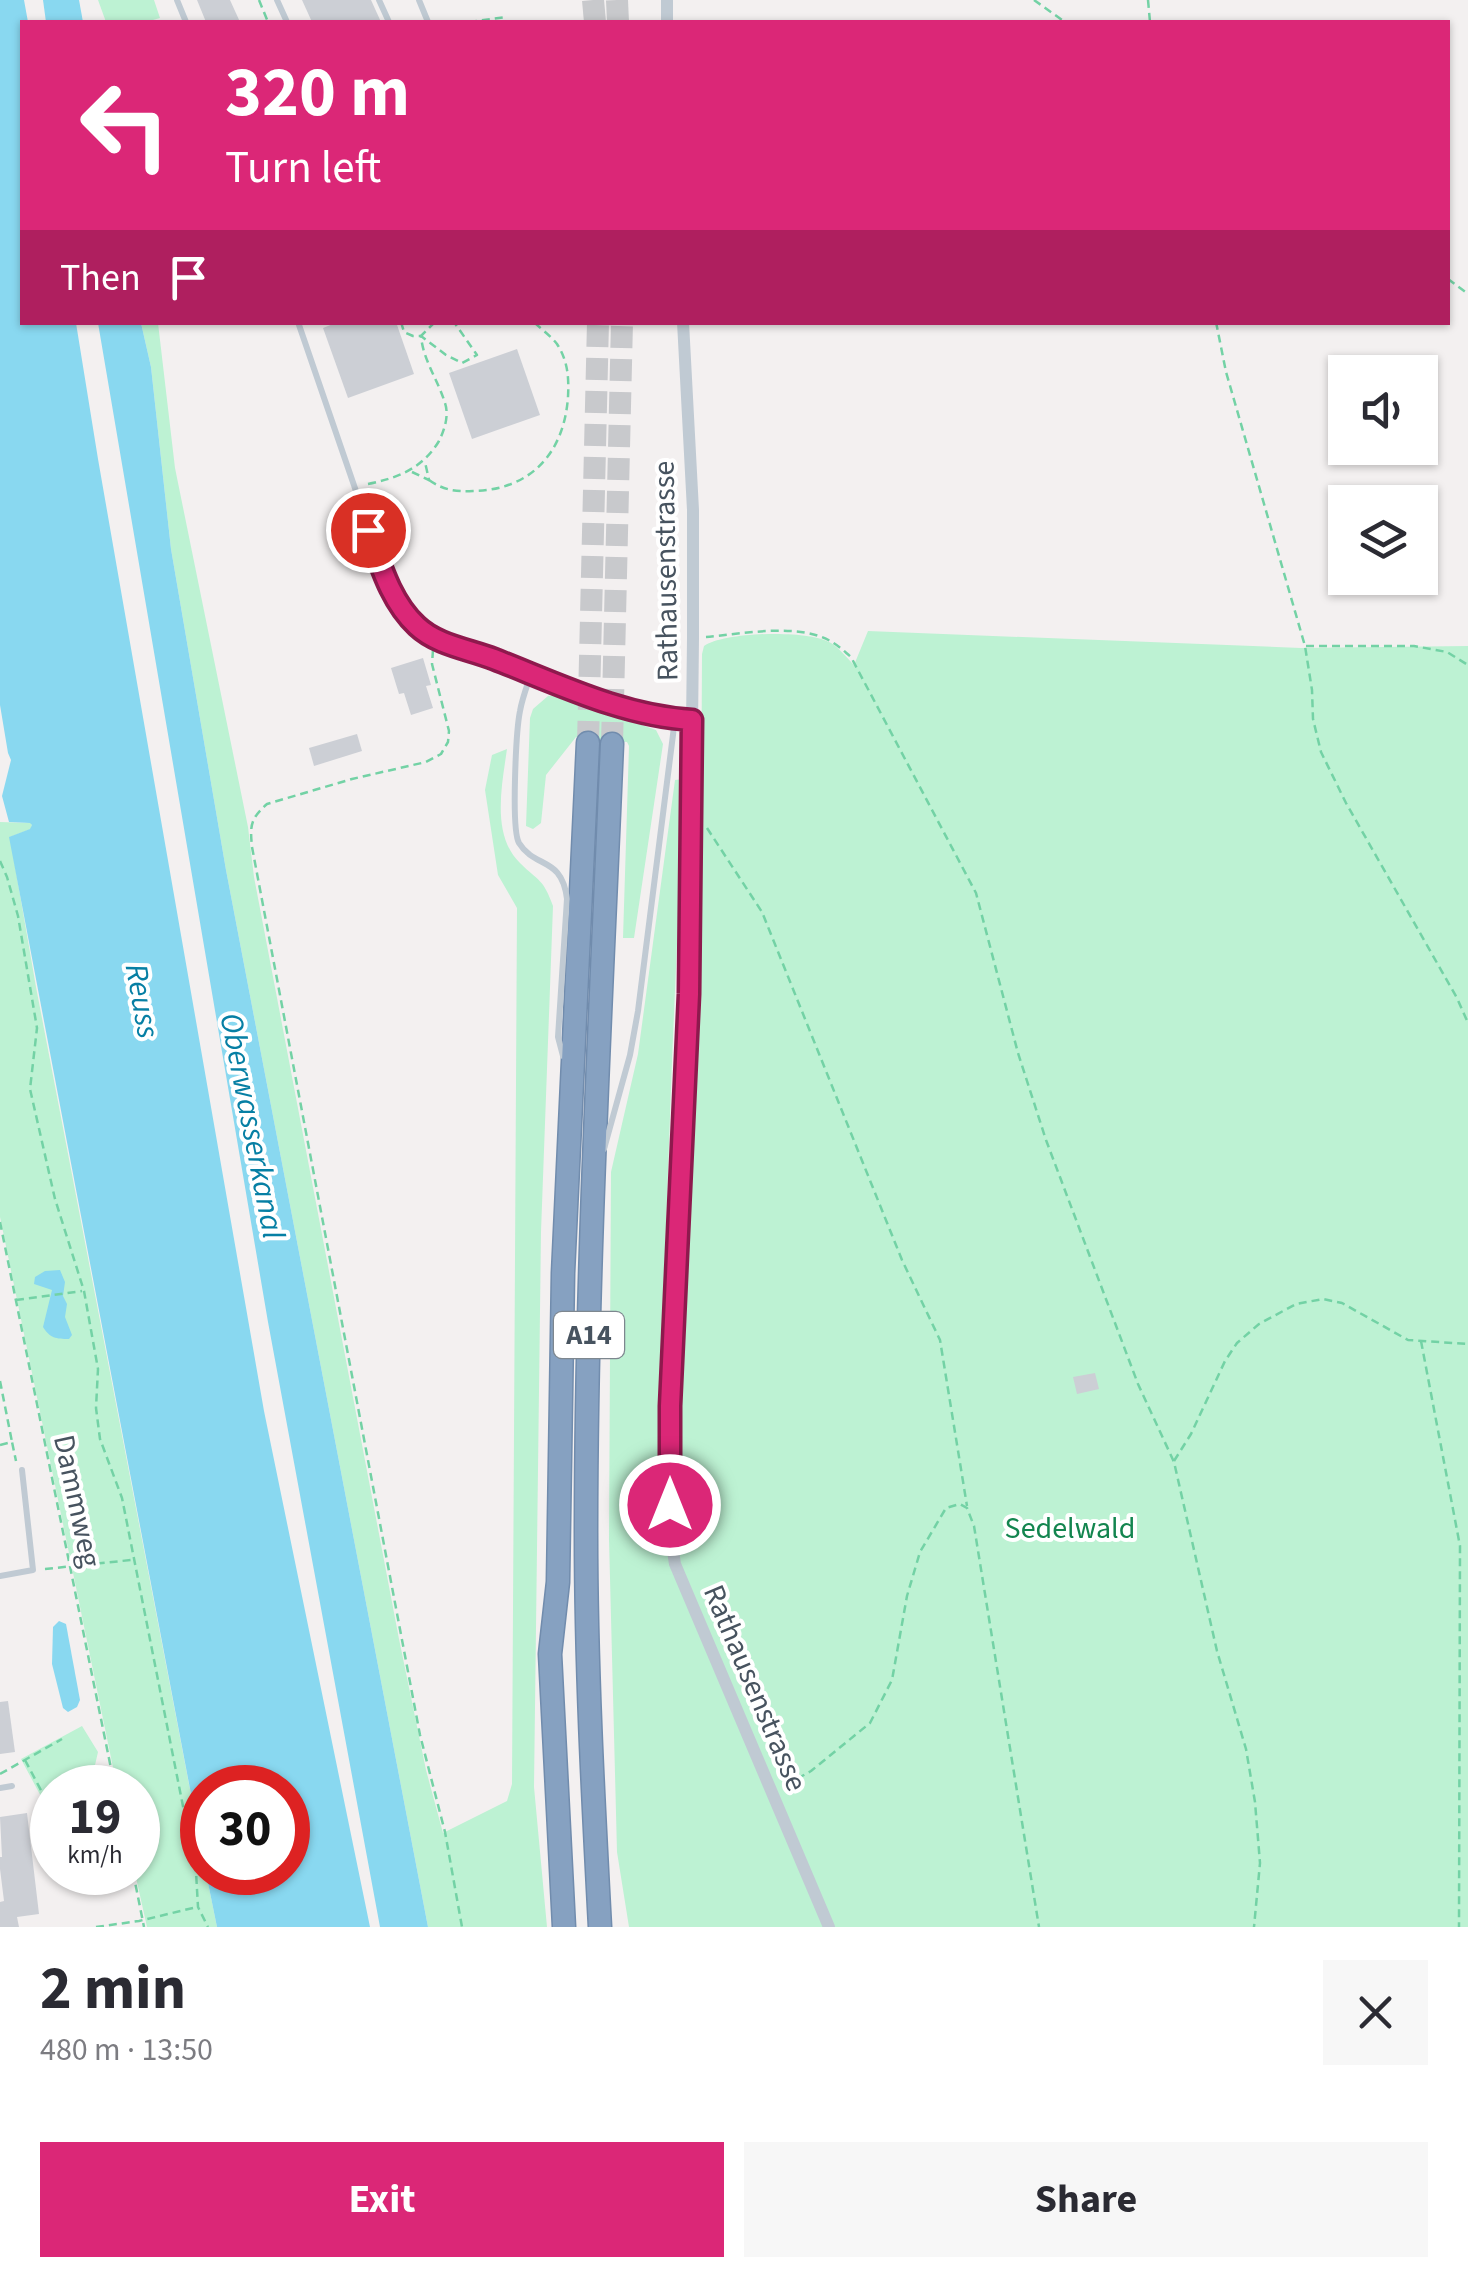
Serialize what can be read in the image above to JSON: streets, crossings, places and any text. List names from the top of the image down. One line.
{"streets":{"highway":["A14"],"street":["Rathausenstrasse"],"path":["Dammweg"]},"water":["Reuss","Oberwasserkanal"],"parks":["Sedelwald"],"page":{"turn":["320 m","Turn left"],"then":"Then","speed":"19 km/h","limit":"30","heading":["2 min","480 m · 13:50"],"buttons":["Exit","Share"]}}
